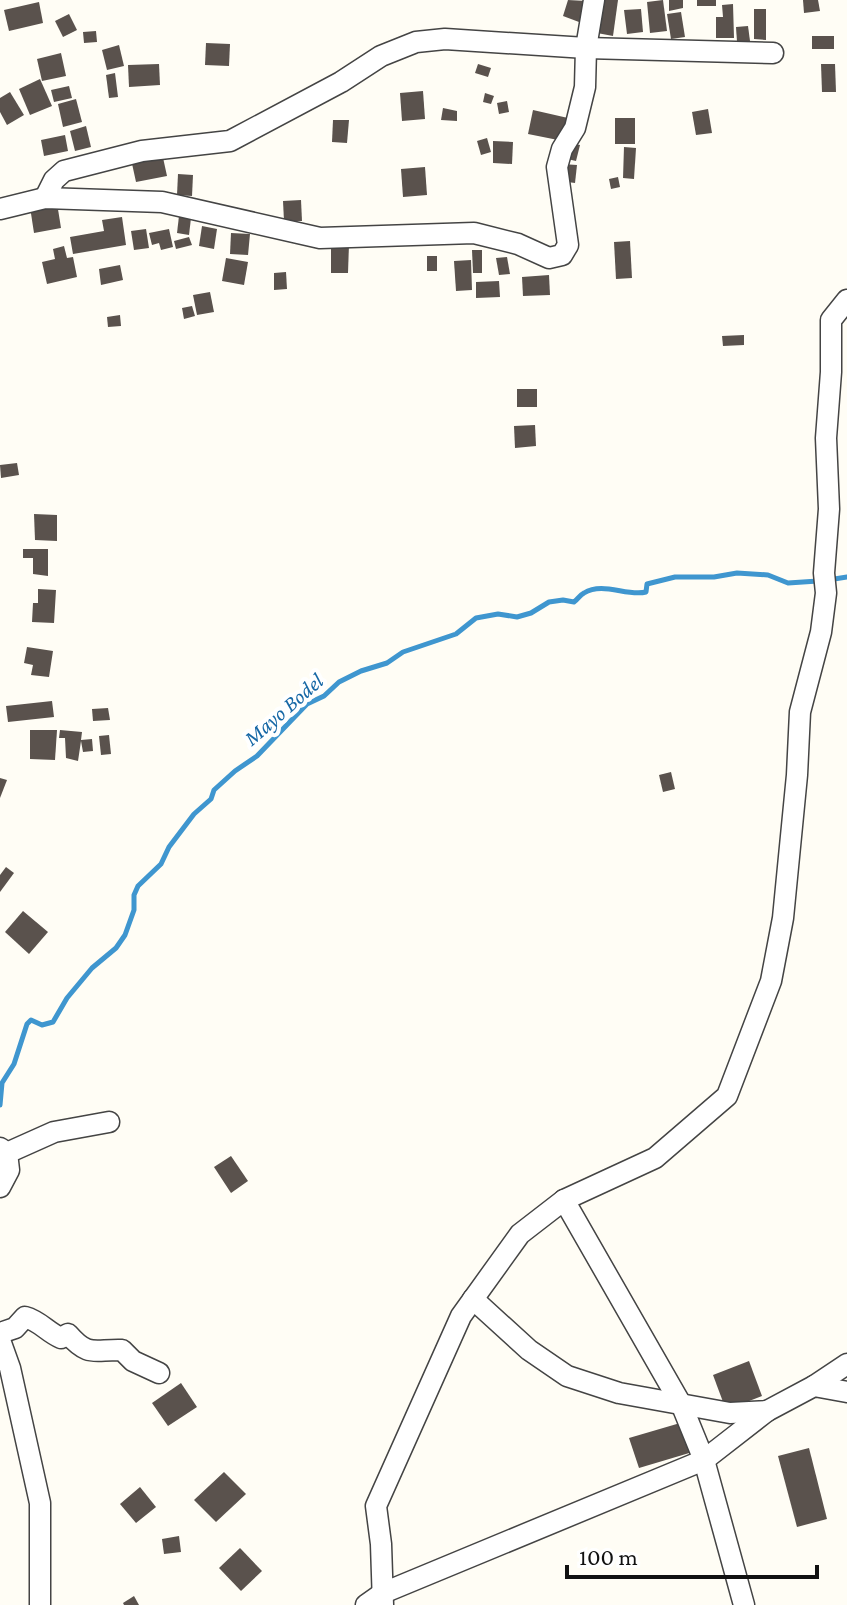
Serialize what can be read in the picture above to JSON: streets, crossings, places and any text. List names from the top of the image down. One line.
{"water":["Mayo Bodel"],"scale_bar":"100 m"}
